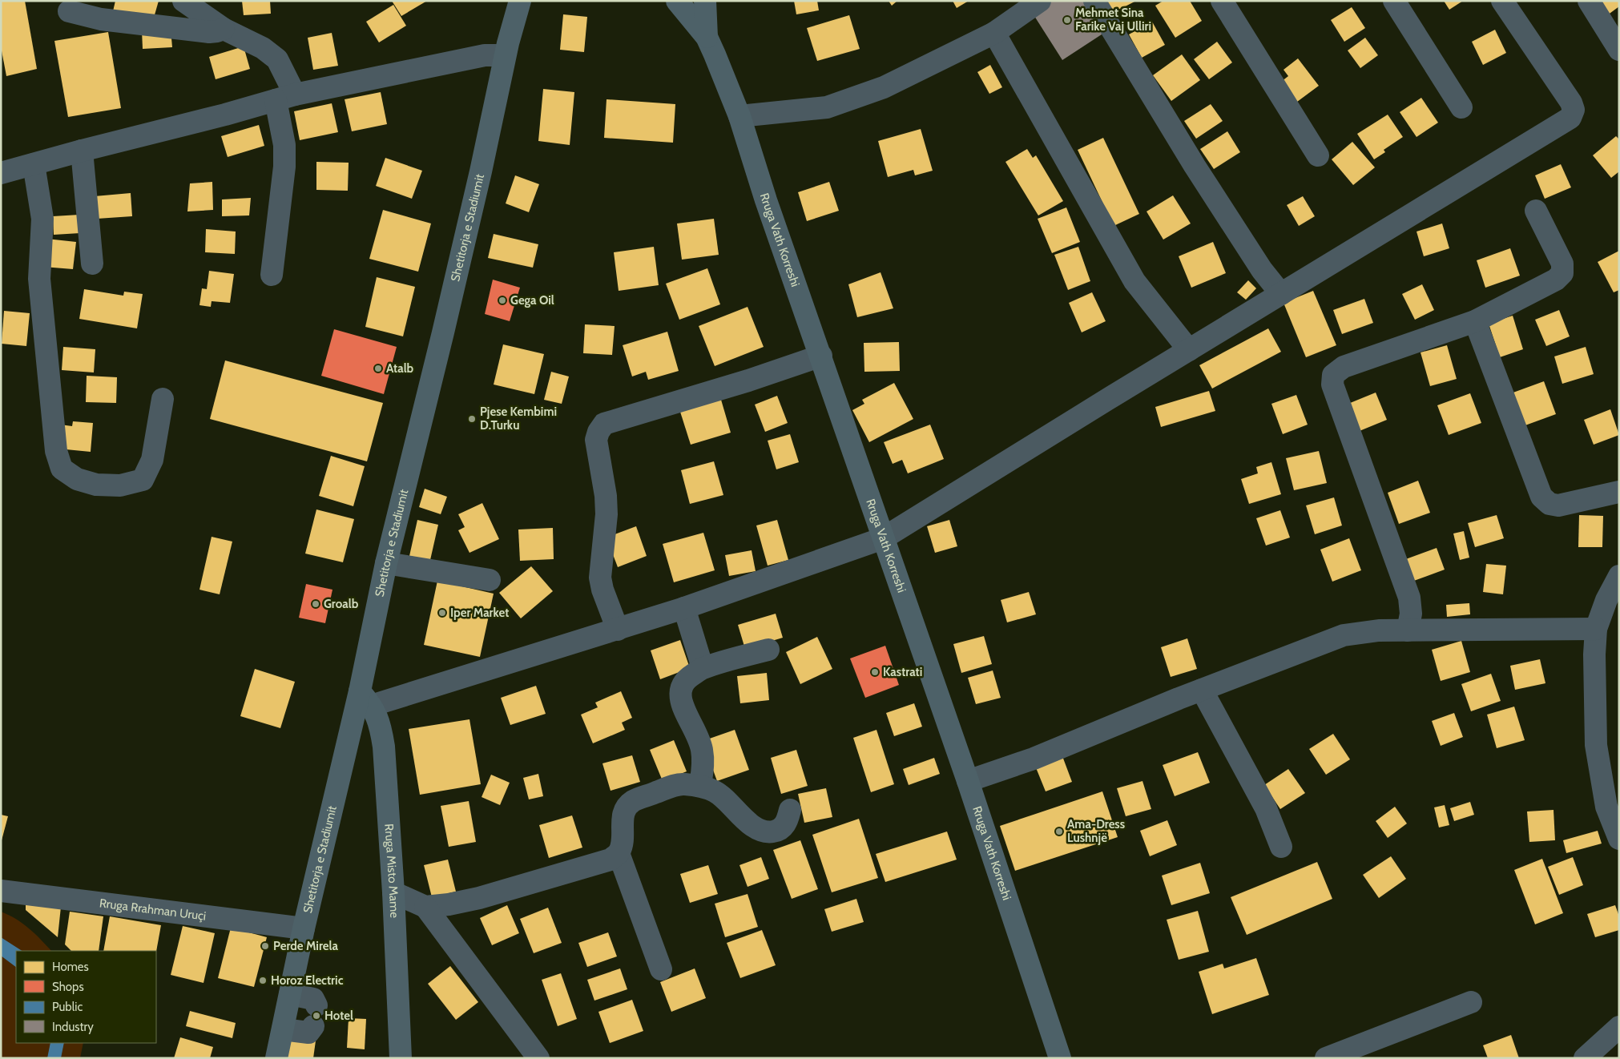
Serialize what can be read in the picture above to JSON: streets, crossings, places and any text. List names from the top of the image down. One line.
{"streets":{"main road":["Shetitorja e Stadiumit","Rruga Vath Korreshi","Rruga Misto Mame"],"street":["Rruga Rrahman Uruçi"]},"crossings":[["Shetitorja e Stadiumit","Rruga Misto Mame"],["Shetitorja e Stadiumit","Rruga Rrahman Uruçi"]],"places":["Mehmet Sina Farike Vaj Ulliri","Gega Oil","Atalb","Pjese Kembimi D.Turku","Groalb","Iper Market","Kastrati","Ama-Dress Lushnjë","Perde Mirela","Horoz Electric","Hotel"],"legend":["Homes","Shops","Public","Industry"]}
